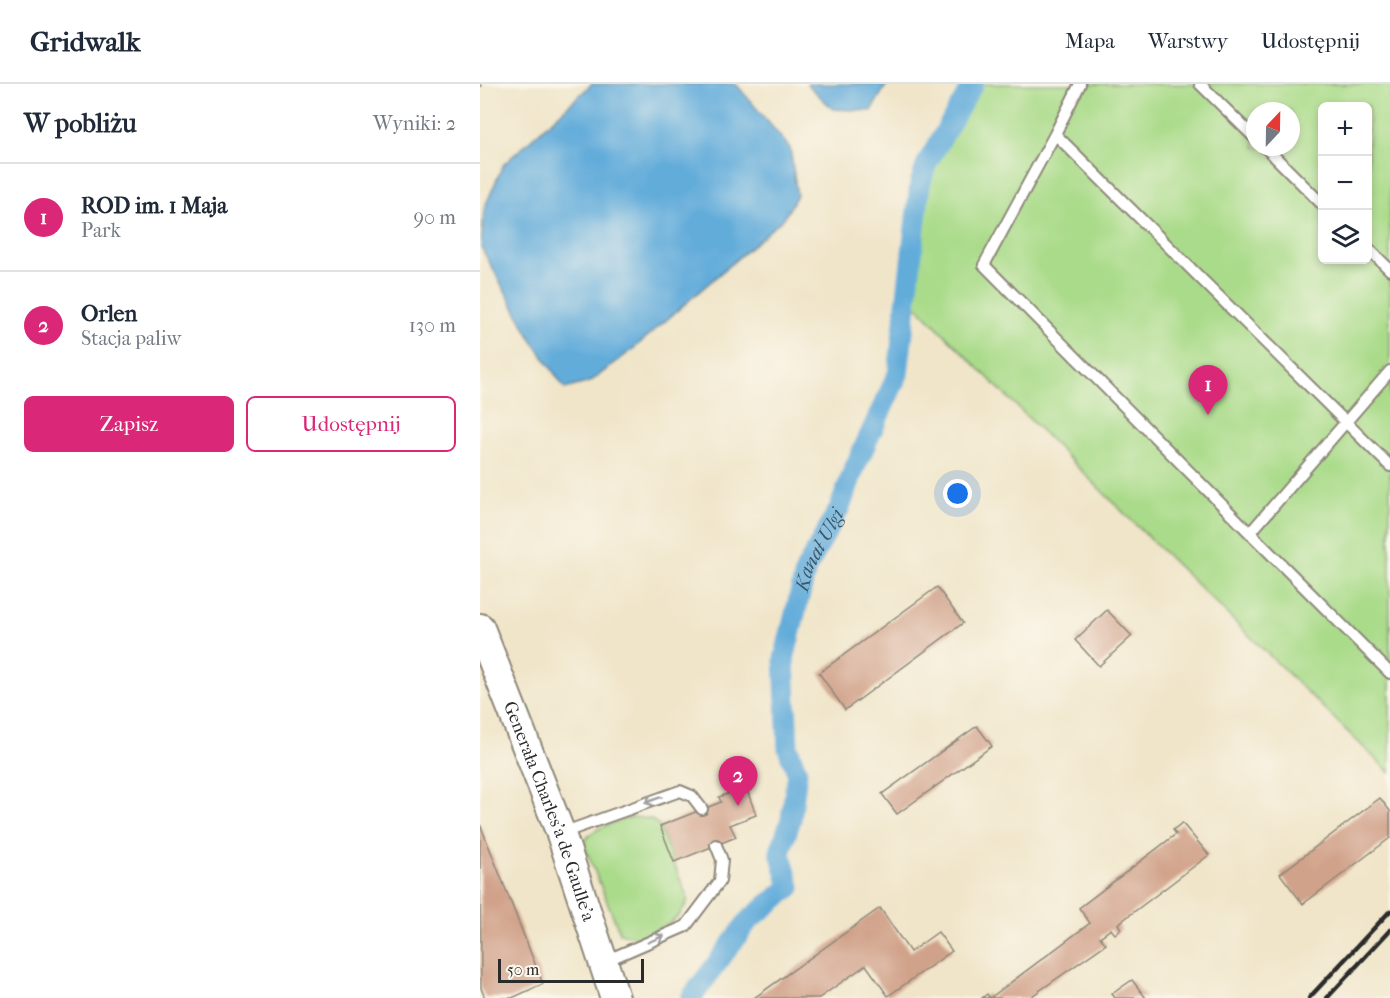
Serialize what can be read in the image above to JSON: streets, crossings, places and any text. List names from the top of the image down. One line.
{"streets":{"main road":["Generała Charles'a de Gaulle'a"]},"water":["Kanał Ulgi"],"scale_bar":"50 m","north":"top","page":{"header":"Gridwalk","nav":["Mapa","Warstwy","Udostępnij"],"heading":["W pobliżu","Wyniki: 2"],"map_buttons":["+","−"],"list":[{"mark":"1","name":"ROD im. 1 Maja","note":"Park","value":"90 m"},{"mark":"2","name":"Orlen","note":"Stacja paliw","value":"130 m"}],"pins":["1","2"],"buttons":["Zapisz","Udostępnij"],"scale":"50 m"}}
